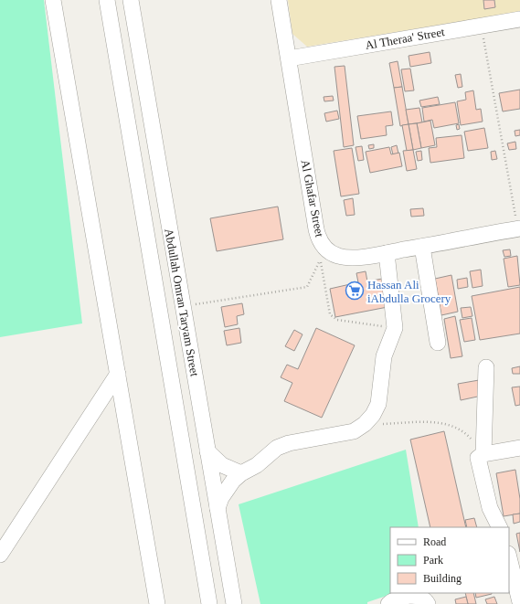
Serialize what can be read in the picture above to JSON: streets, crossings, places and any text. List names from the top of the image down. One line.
{"streets":{"street":["Al Theraa' Street","Al Ghafar Street","Abdullah Omran Taryam Street"]},"crossings":[["Al Theraa' Street","Al Ghafar Street"]],"places":{"supermarket":["Hassan Ali iAbdulla Grocery"]},"legend":["Road","Park","Building"]}
